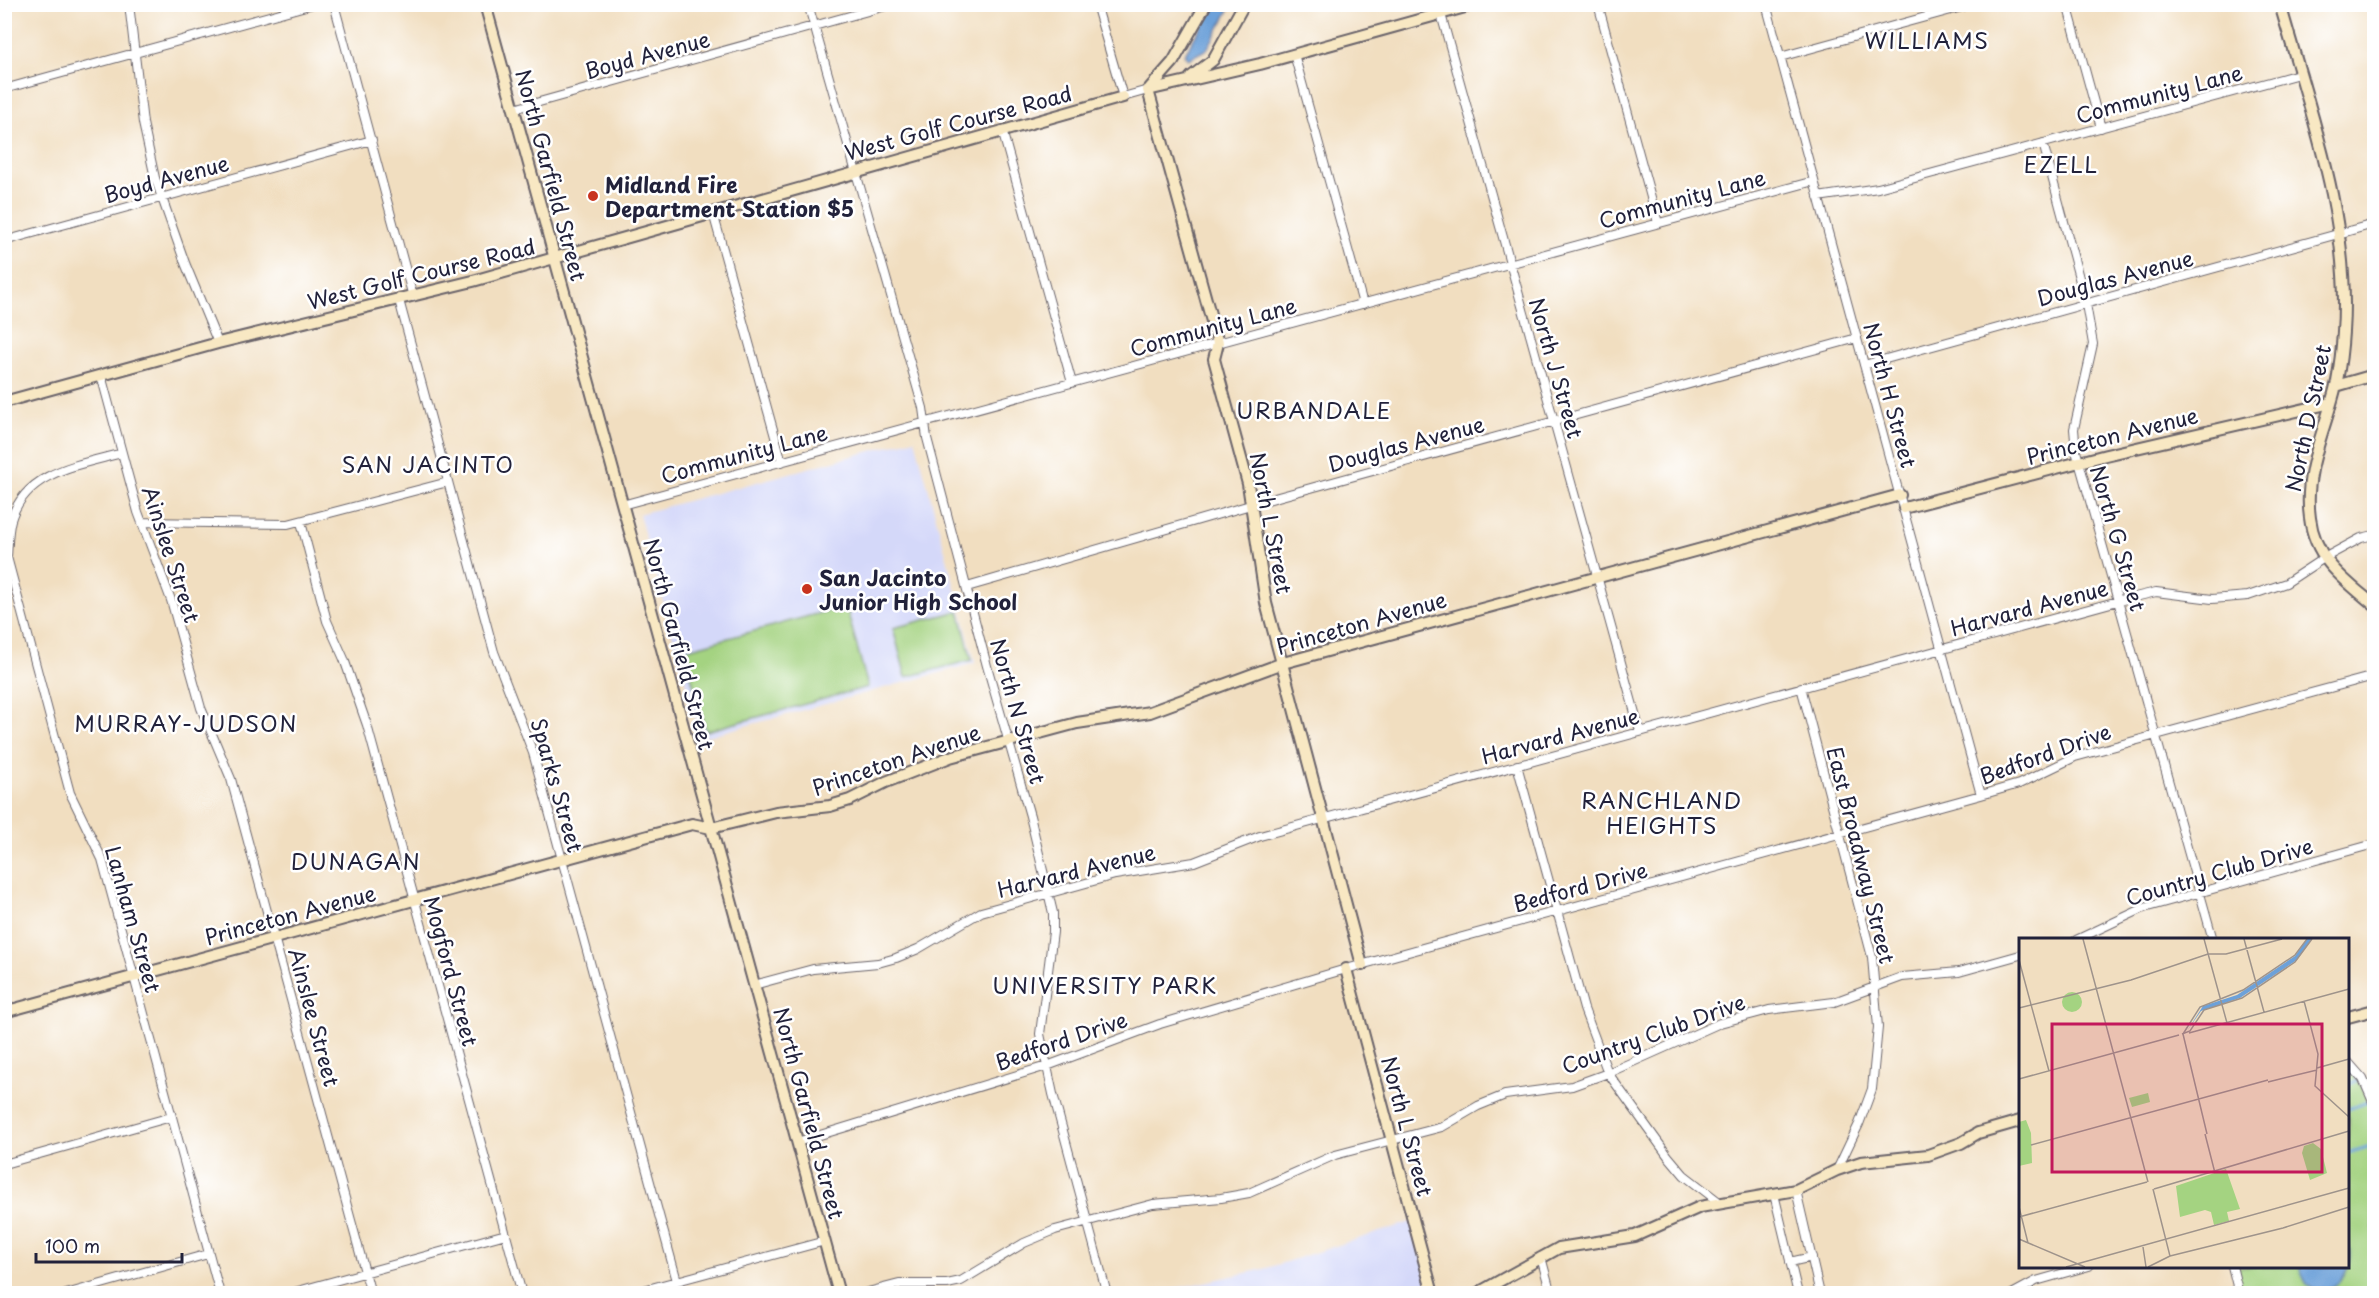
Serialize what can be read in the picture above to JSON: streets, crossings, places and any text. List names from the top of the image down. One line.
{"streets":{"street":["Boyd Avenue","Community Lane","West Golf Course Road","North Garfield Street","Douglas Avenue","North J Street","North H Street","North D Street","Princeton Avenue","North L Street","North G Street","Ainslee Street","Harvard Avenue","North N Street","Bedford Drive","Sparks Street","East Broadway Street","Country Club Drive","Lanham Street","Mogford Street"]},"crossings":[["Boyd Avenue","North Garfield Street"],["Boyd Avenue","North N Street"],["Community Lane","North Garfield Street"],["Community Lane","North J Street"],["Community Lane","North H Street"],["Community Lane","North D Street"],["Community Lane","North L Street"],["Community Lane","North G Street"],["Community Lane","North N Street"],["West Golf Course Road","North Garfield Street"],["West Golf Course Road","Ainslee Street"],["West Golf Course Road","North N Street"],["West Golf Course Road","Sparks Street"],["North Garfield Street","Princeton Avenue"],["North Garfield Street","Harvard Avenue"],["North Garfield Street","Bedford Drive"],["Douglas Avenue","North J Street"],["Douglas Avenue","North H Street"],["Douglas Avenue","North D Street"],["Douglas Avenue","North L Street"],["Douglas Avenue","North G Street"],["Douglas Avenue","North N Street"],["North J Street","Princeton Avenue"],["North J Street","Harvard Avenue"],["North H Street","Princeton Avenue"],["North H Street","Harvard Avenue"],["North H Street","Bedford Drive"],["North D Street","Princeton Avenue"],["North D Street","Harvard Avenue"],["Princeton Avenue","North L Street"],["Princeton Avenue","North G Street"],["Princeton Avenue","Ainslee Street"],["Princeton Avenue","North N Street"],["Princeton Avenue","Sparks Street"],["Princeton Avenue","Lanham Street"],["Princeton Avenue","Mogford Street"],["North L Street","Harvard Avenue"],["North L Street","Bedford Drive"],["North L Street","Country Club Drive"],["North G Street","Harvard Avenue"],["North G Street","Bedford Drive"],["North G Street","Country Club Drive"],["Harvard Avenue","North N Street"],["Harvard Avenue","East Broadway Street"],["North N Street","Bedford Drive"],["North N Street","Country Club Drive"],["Bedford Drive","East Broadway Street"],["East Broadway Street","Country Club Drive"]],"districts":["WILLIAMS","EZELL","URBANDALE","SAN JACINTO","MURRAY-JUDSON","RANCHLAND HEIGHTS","DUNAGAN","UNIVERSITY PARK"],"places":["Midland Fire Department Station $5","San Jacinto Junior High School"],"scale_bar":"100 m"}
